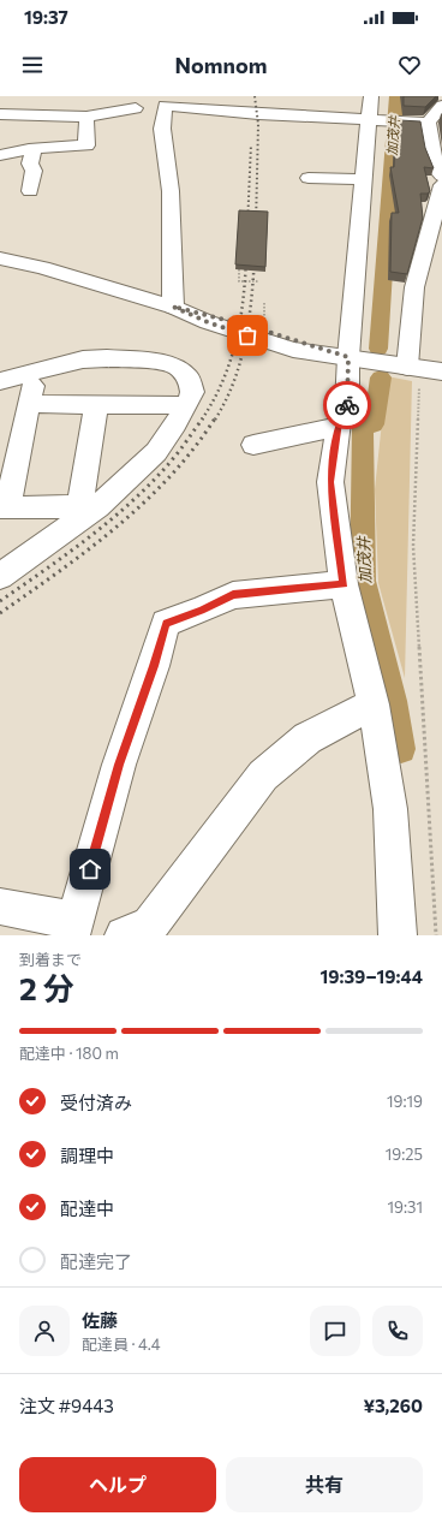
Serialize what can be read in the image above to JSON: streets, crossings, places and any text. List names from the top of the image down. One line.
{"water":["加茂井"],"page":{"status":"19:37","header":"Nomnom","heading":["2 分","到着まで","19:39–19:44"],"panel":["佐藤","配達員 · 4.4","注文 #9443","¥3,260"],"bar":"配達中 · 180 m","list":[["受付済み","19:19"],["調理中","19:25"],["配達中","19:31"],"配達完了"],"buttons":["ヘルプ","共有"]}}
